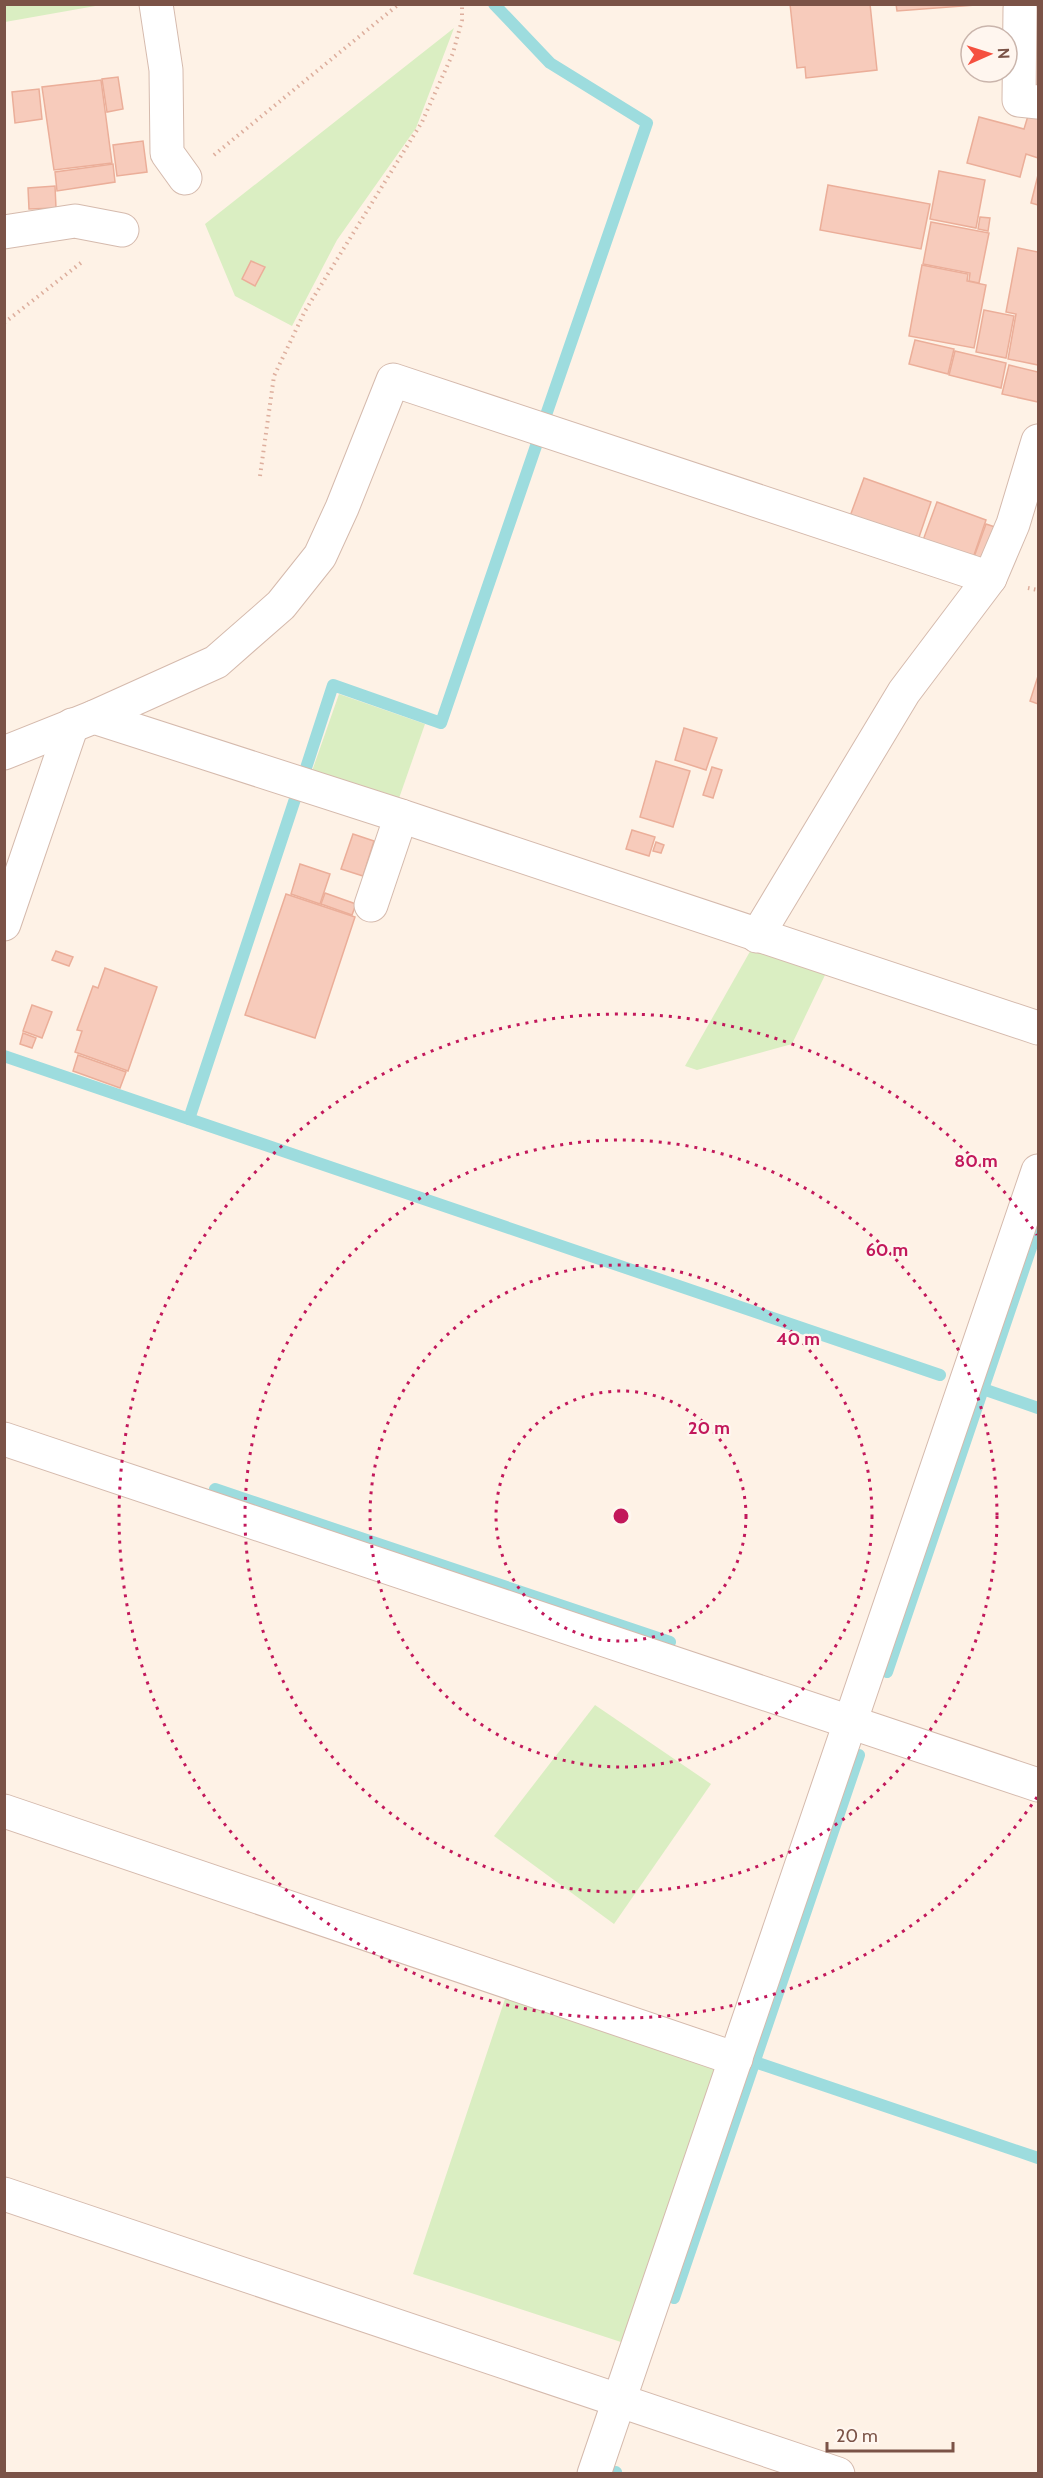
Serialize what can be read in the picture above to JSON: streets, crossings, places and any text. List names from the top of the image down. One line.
{"scale_bar":"20 m","north":"right","rings":["80 m","60 m","40 m","20 m"]}
